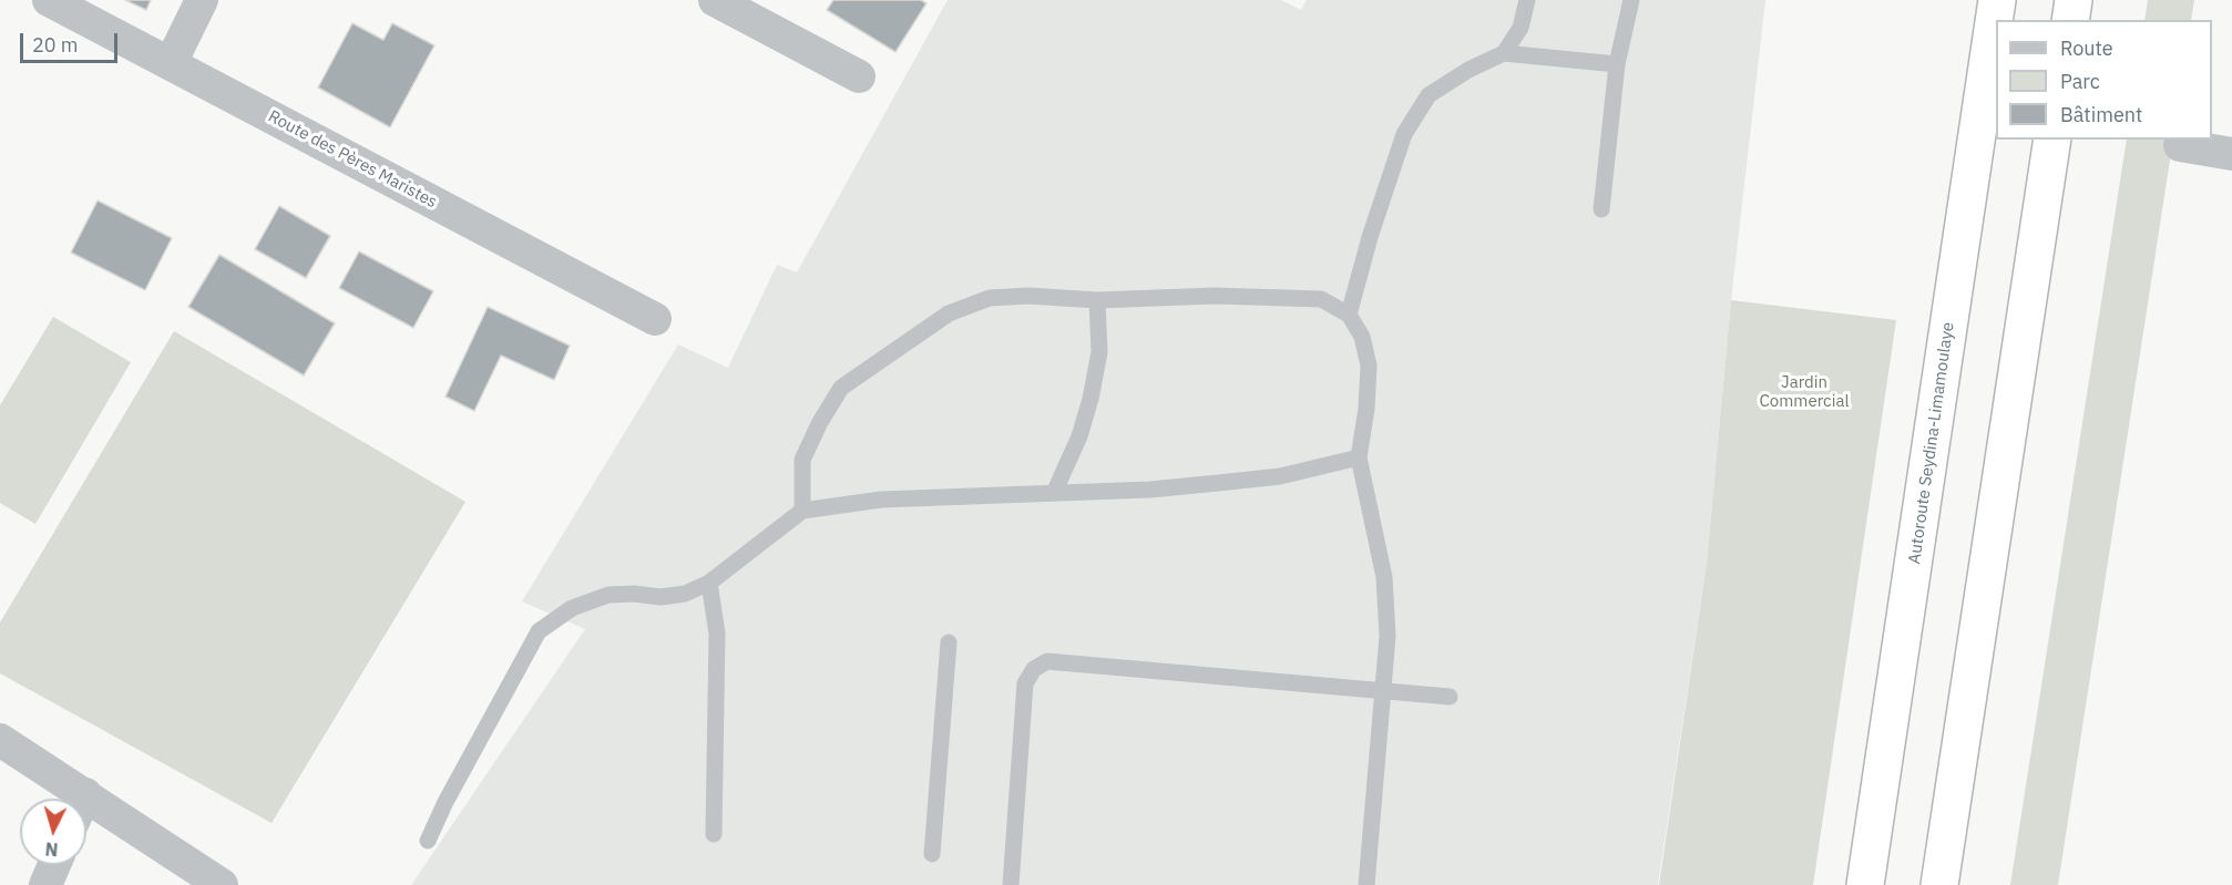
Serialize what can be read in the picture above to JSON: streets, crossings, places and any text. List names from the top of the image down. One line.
{"streets":{"highway":["Autoroute Seydina-Limamoulaye"],"street":["Route des Pères Maristes"]},"parks":["Jardin Commercial"],"legend":["Route","Parc","Bâtiment"],"scale_bar":"20 m","north":"bottom"}
